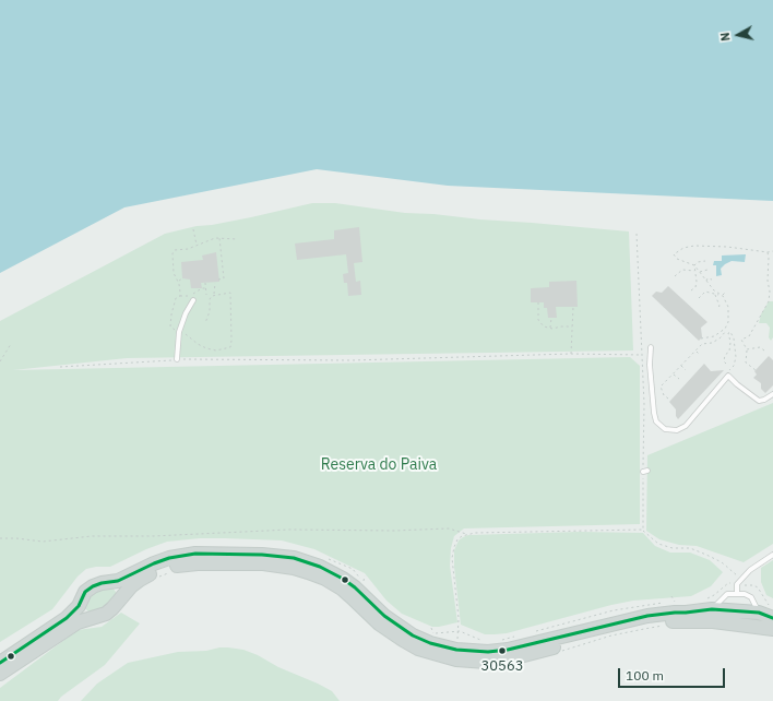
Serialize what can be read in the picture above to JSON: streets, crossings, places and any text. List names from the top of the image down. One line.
{"parks":["Reserva do Paiva"],"places":["30563"],"scale_bar":"100 m","north":"left"}
